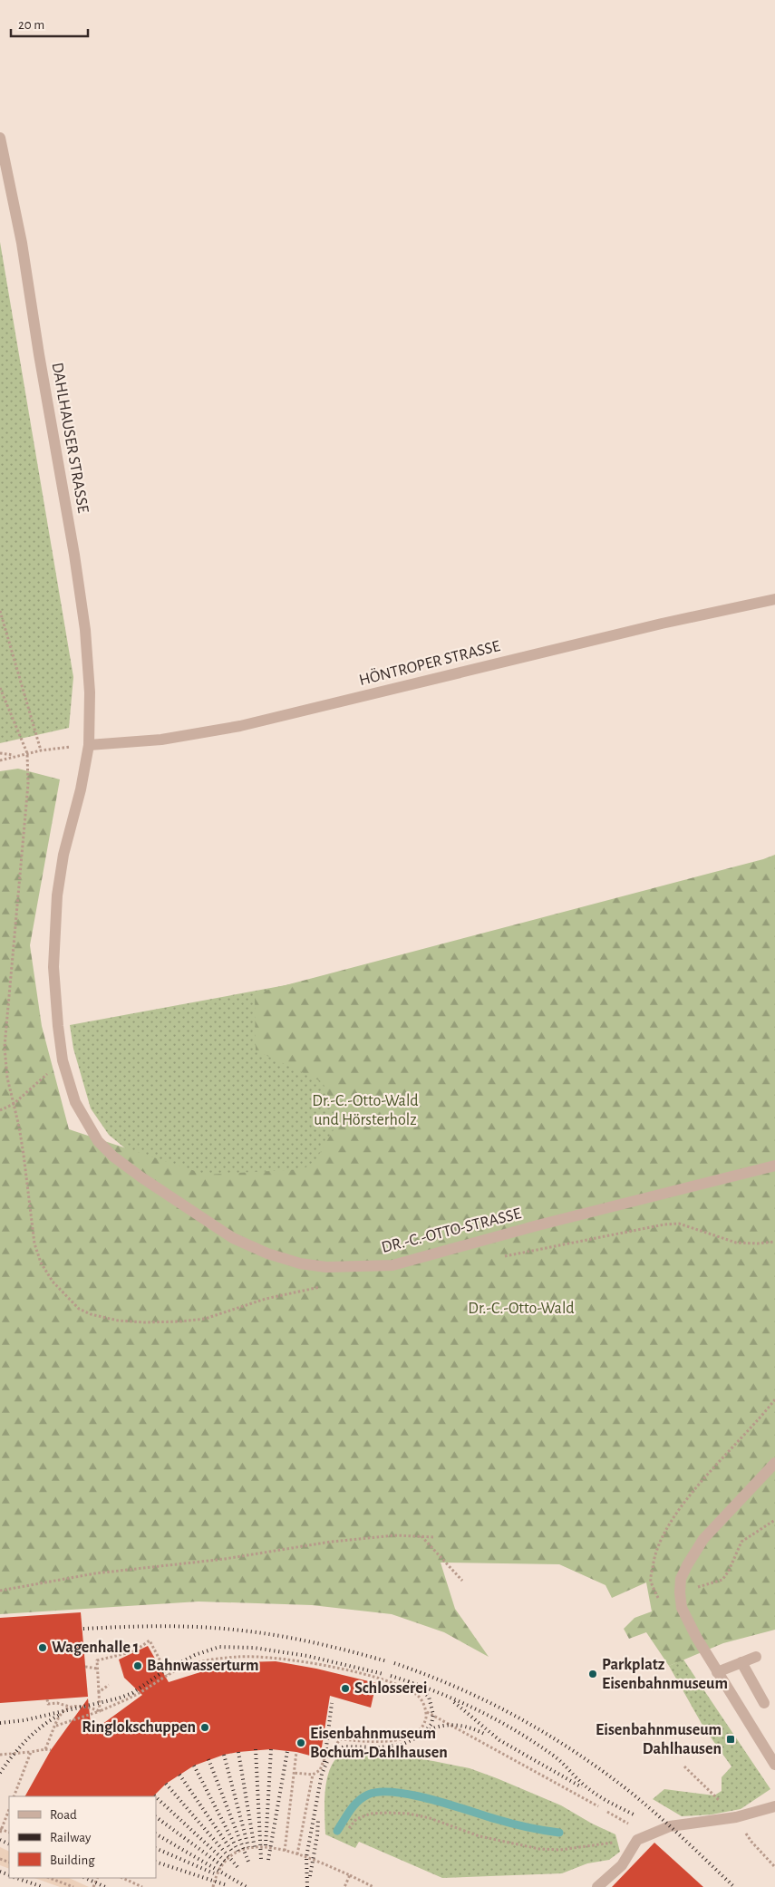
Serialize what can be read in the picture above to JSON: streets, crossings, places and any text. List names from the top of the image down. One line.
{"streets":{"street":["DAHLHAUSER STRASSE","HÖNTROPER STRASSE","DR.-C.-OTTO-STRASSE"]},"crossings":[["DAHLHAUSER STRASSE","HÖNTROPER STRASSE"],["DAHLHAUSER STRASSE","DR.-C.-OTTO-STRASSE"]],"parks":["Dr.-C.-Otto-Wald und Hörsterholz","Dr.-C.-Otto-Wald"],"places":{"other":["Wagenhalle 1","Bahnwasserturm","Parkplatz Eisenbahnmuseum","Schlosserei","Ringlokschuppen","Eisenbahnmuseum Bochum-Dahlhausen"],"transit":["Eisenbahnmuseum Dahlhausen"]},"legend":["Road","Railway","Building"],"scale_bar":"20 m"}
